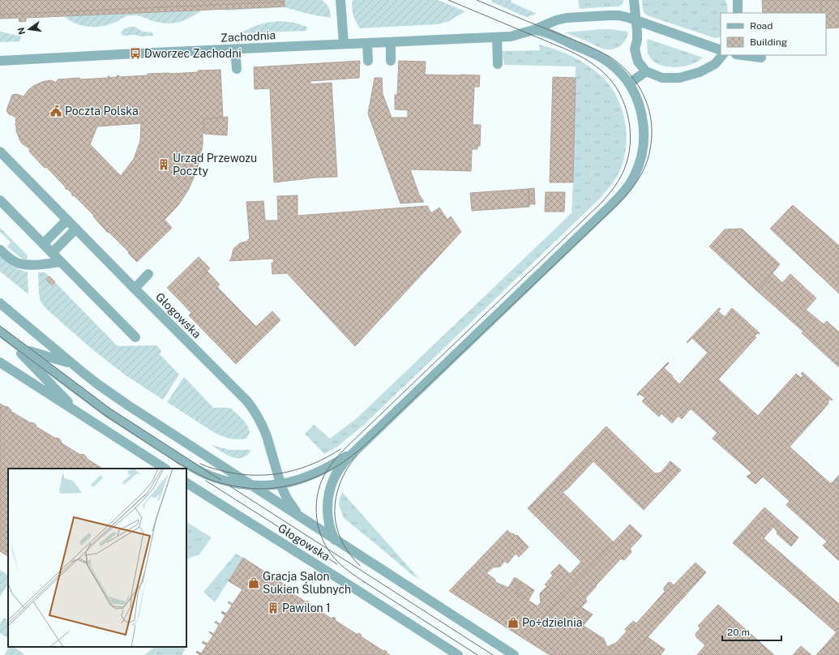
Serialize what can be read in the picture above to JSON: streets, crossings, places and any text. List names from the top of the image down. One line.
{"streets":{"street":["Zachodnia","Głogowska"]},"places":{"bus stop":["Dworzec Zachodni"],"public building":["Poczta Polska"],"building":["Urząd Przewozu Poczty","Pawilon 1"],"shop":["Gracja Salon Sukien Ślubnych","Po÷dzielnia"]},"legend":["Road","Building"],"scale_bar":"20 m","north":"left"}
